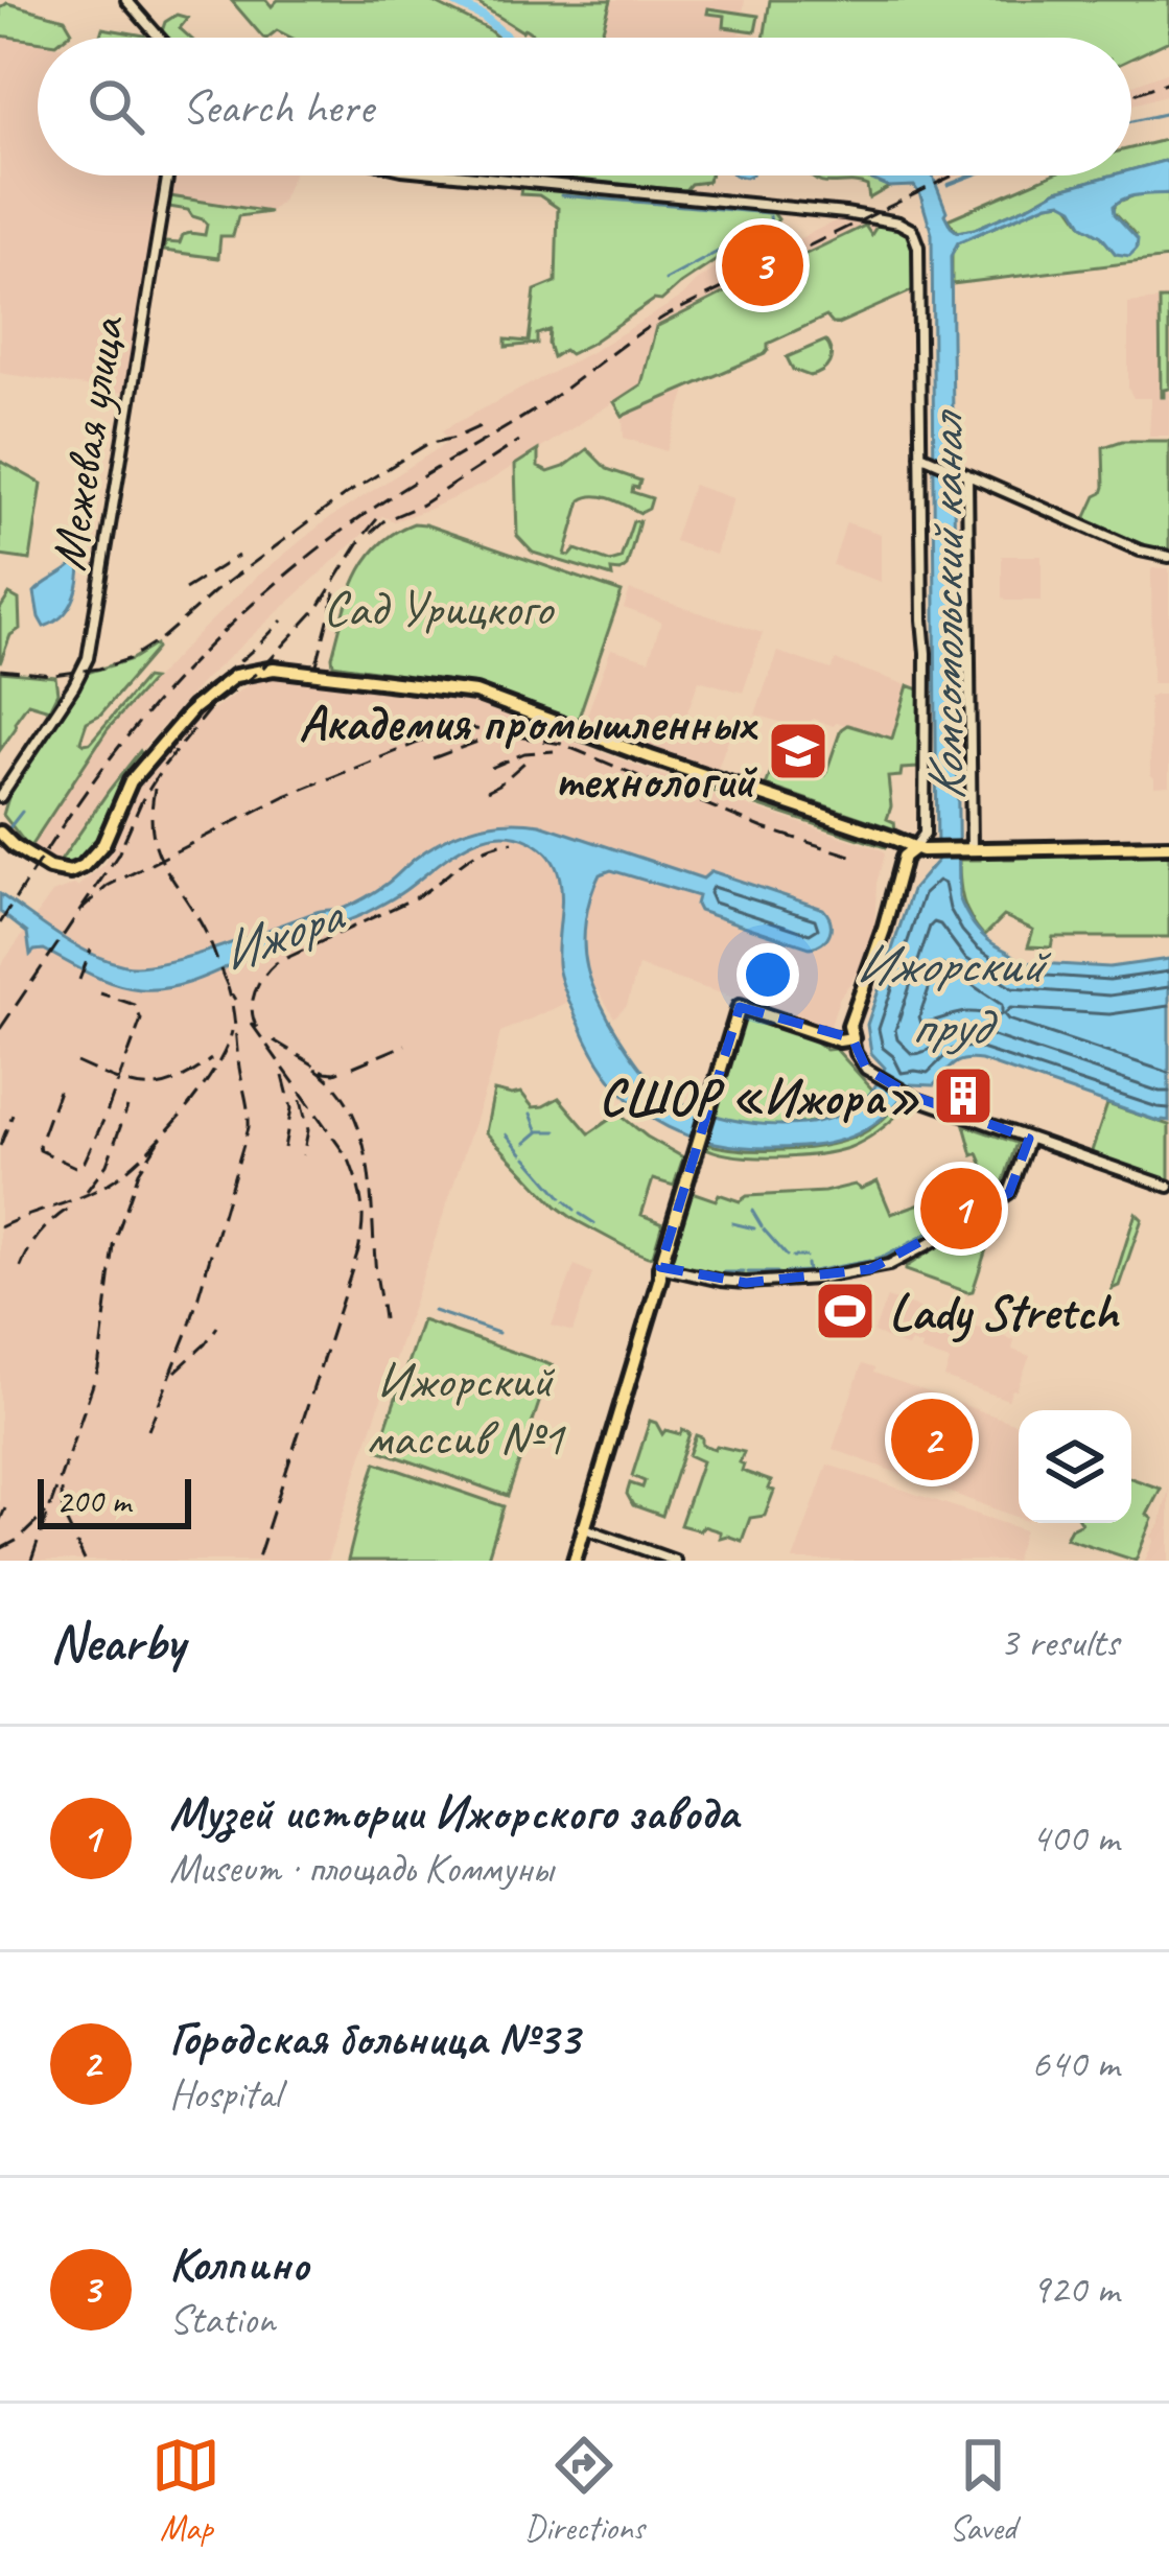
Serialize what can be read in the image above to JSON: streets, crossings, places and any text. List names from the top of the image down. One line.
{"streets":{"street":["Межевая улица"]},"water":["Комсомольский канал","Ижора","Ижорский пруд"],"parks":["Сад Урицкого","Ижорский массив №1"],"places":{"school or university":["Академия промышленных технологий"],"building":["СШОР «Ижора»"],"sports":["Lady Stretch"]},"scale_bar":"200 m","page":{"search":"Search here","pins":["3","1","2"],"scale":"200 m","heading":["Nearby","3 results"],"list":[{"mark":"1","name":"Музей истории Ижорского завода","note":"Museum · площадь Коммуны","value":"400 m"},{"mark":"2","name":"Городская больница №33","note":"Hospital","value":"640 m"},{"mark":"3","name":"Колпино","note":"Station","value":"920 m"}],"nav":["Map","Directions","Saved"]}}
